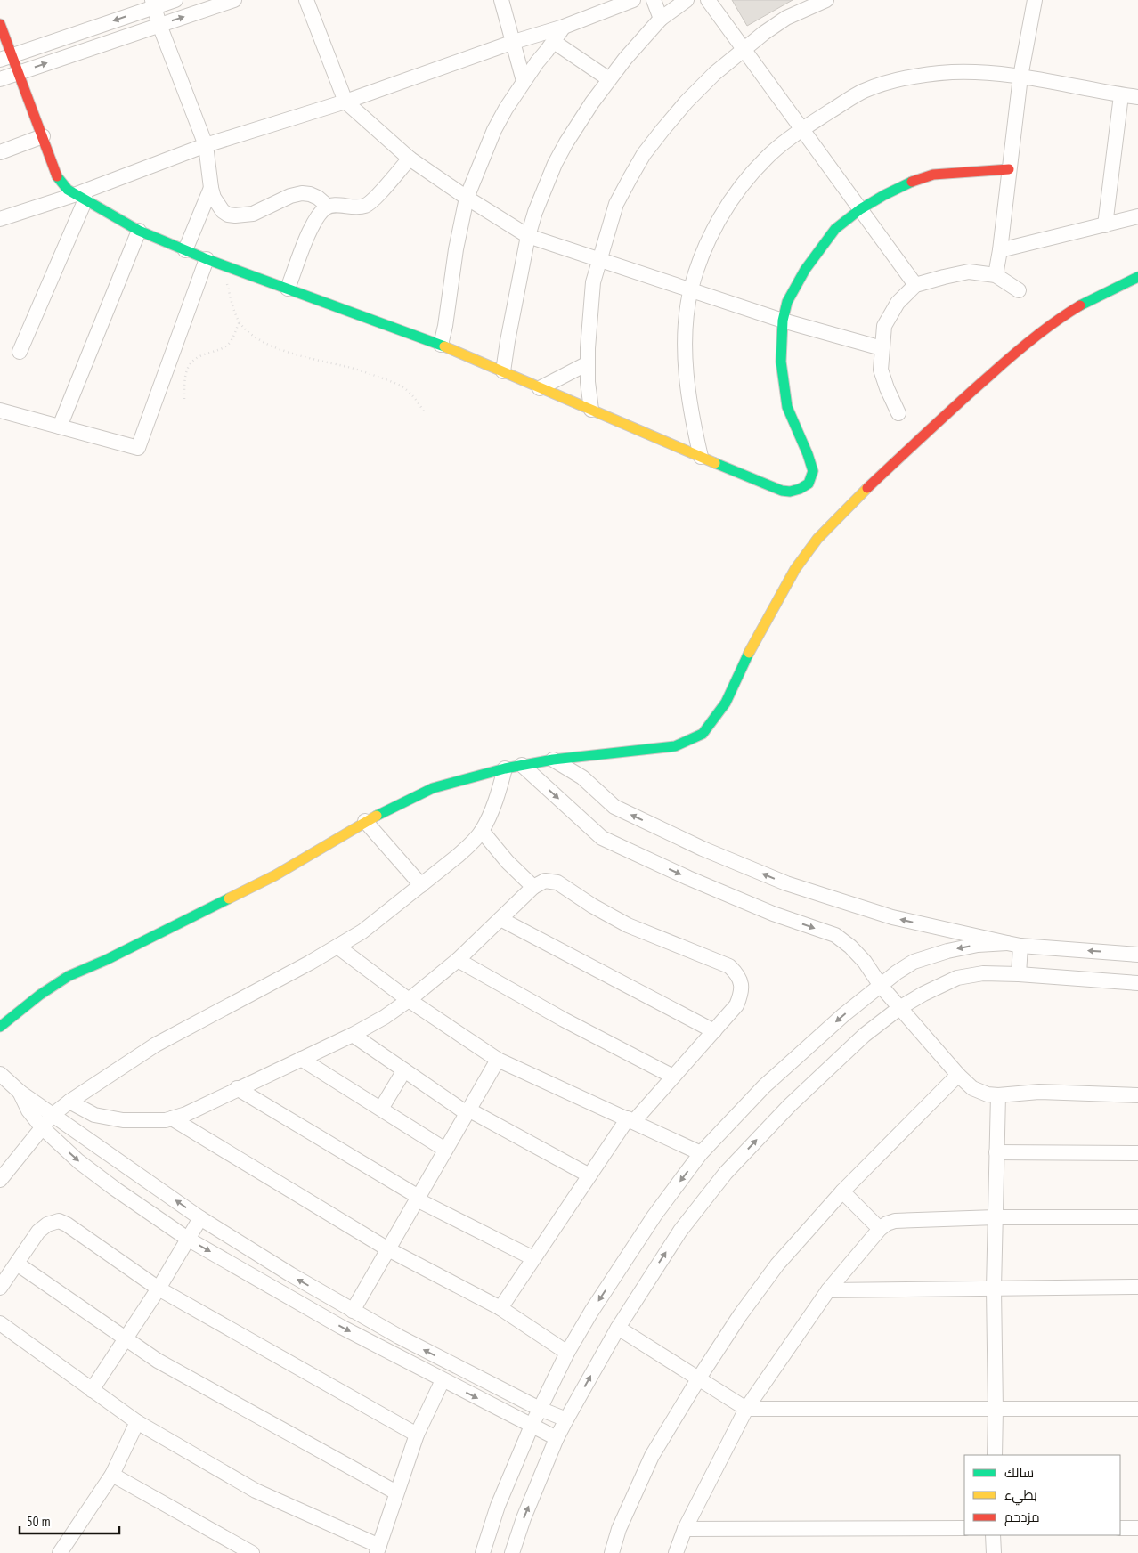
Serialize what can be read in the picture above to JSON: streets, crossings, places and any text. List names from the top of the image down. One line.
{"legend":["سالك","بطيء","مزدحم"],"scale_bar":"50 m"}
